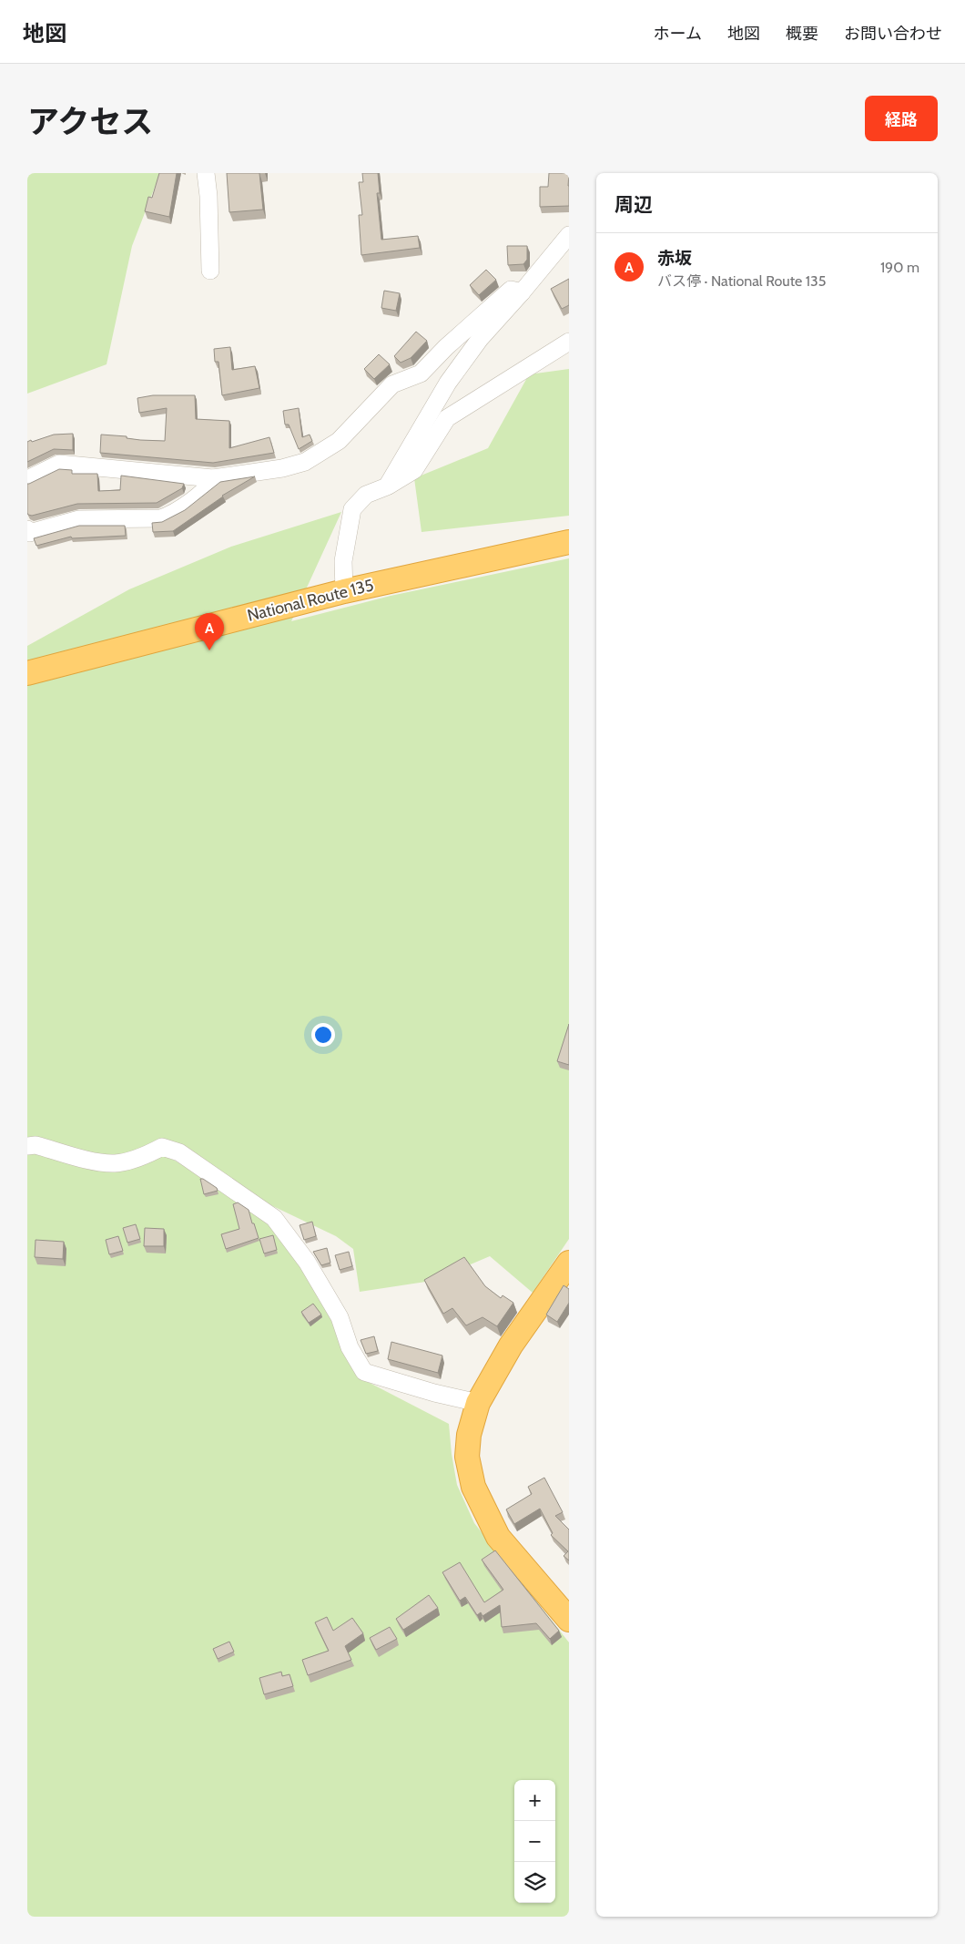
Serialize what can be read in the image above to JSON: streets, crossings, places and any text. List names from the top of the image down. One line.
{"streets":{"highway":["National Route 135"]},"page":{"header":"地図","nav":["ホーム","地図","概要","お問い合わせ"],"title":"アクセス","buttons":"経路","heading":"周辺","list":[{"mark":"A","name":"赤坂","note":"バス停 · National Route 135","value":"190 m"}],"pins":"A","map_buttons":["+","−"]}}
